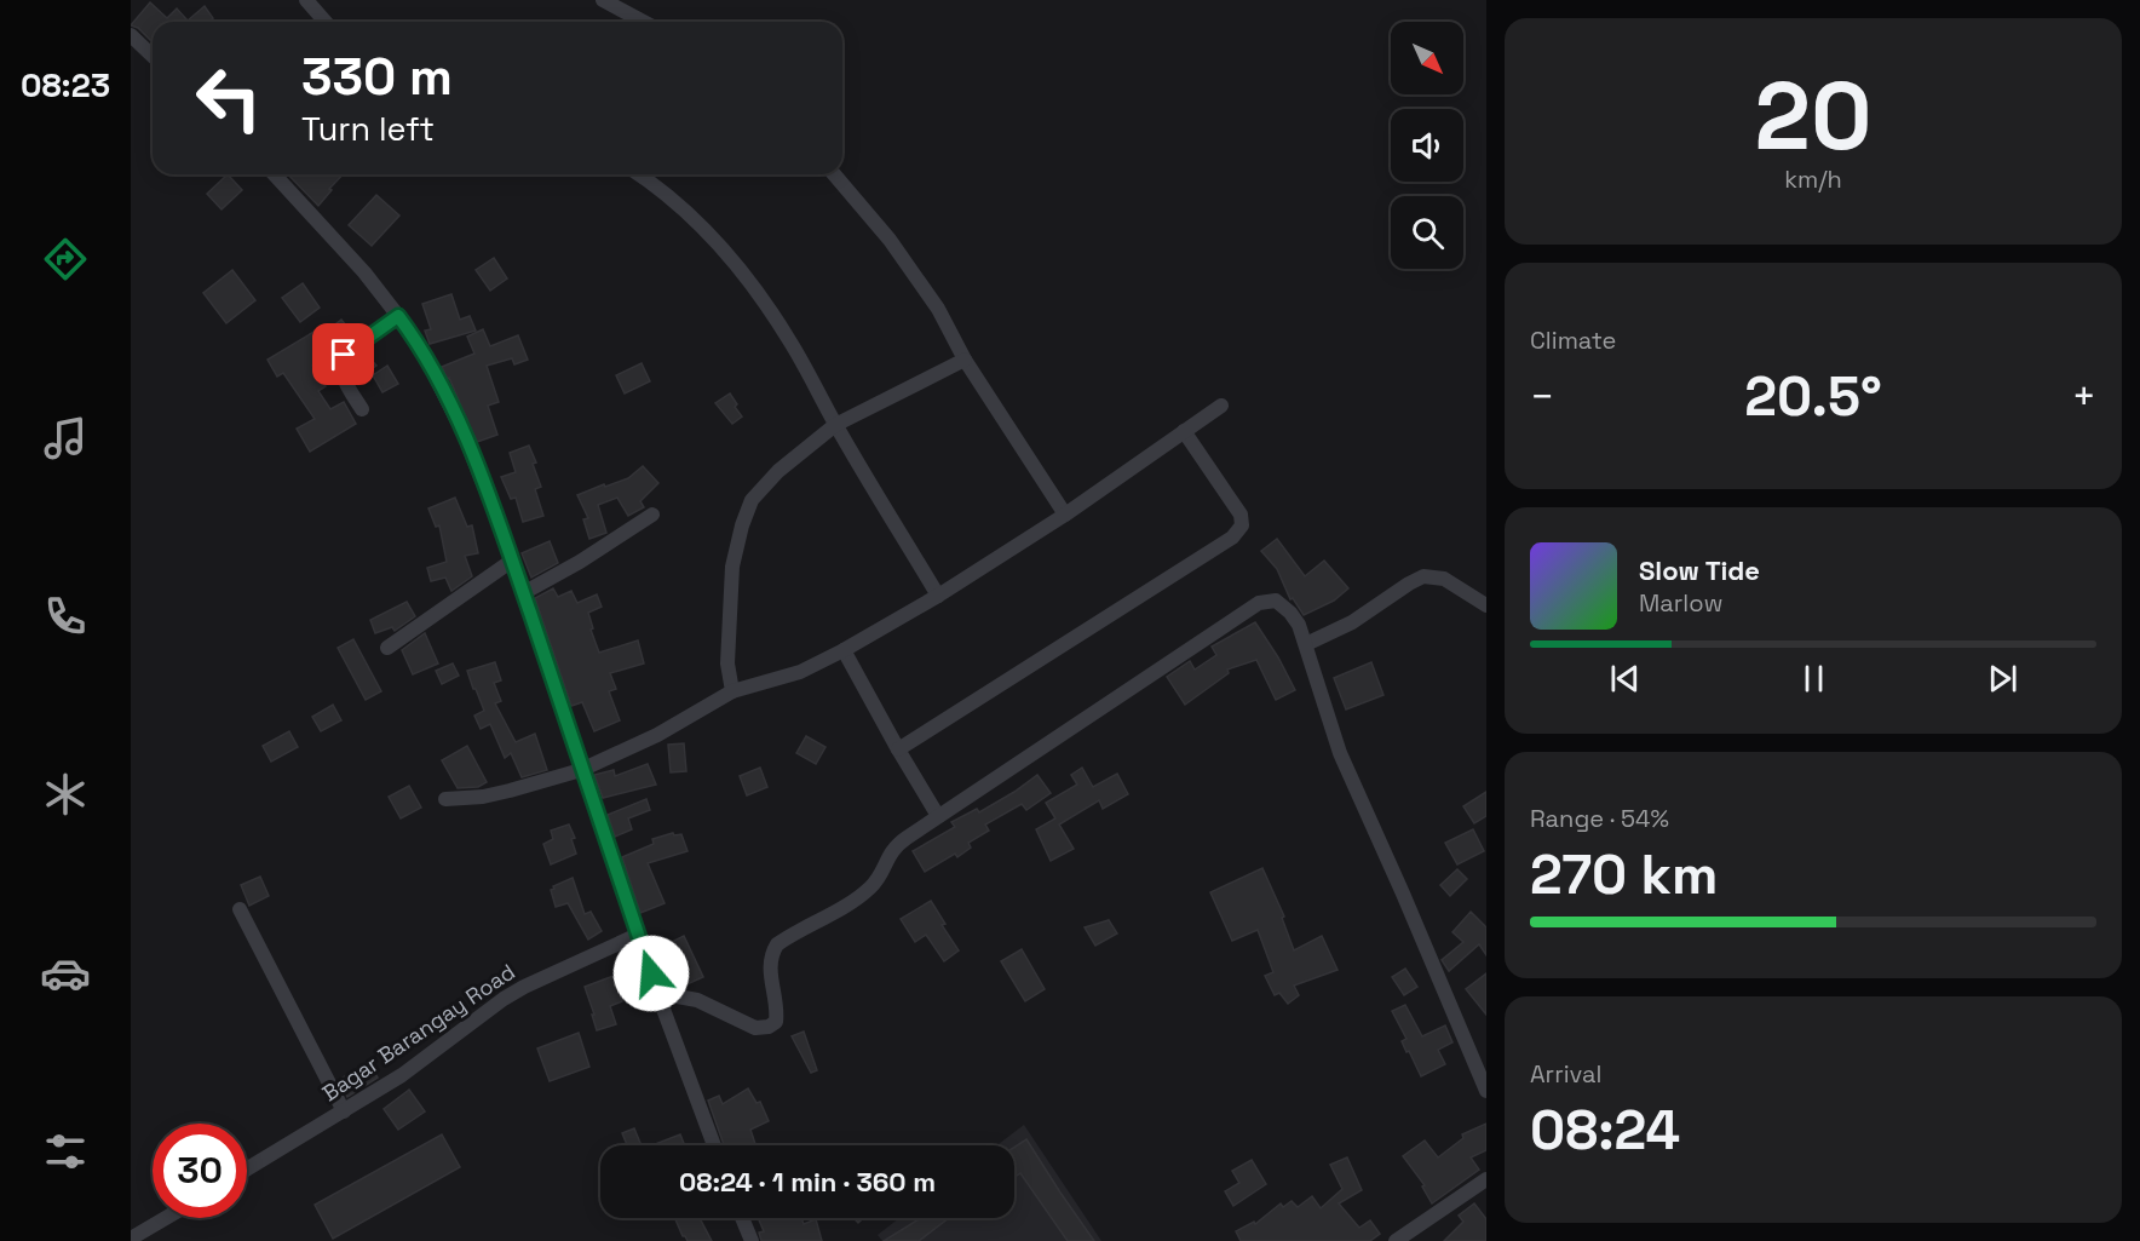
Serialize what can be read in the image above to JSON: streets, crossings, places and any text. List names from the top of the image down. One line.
{"streets":{"street":["Bagar Barangay Road"]},"north":"bottom right","page":{"tabs":"08:23","tile":[["20","km/h"],"Climate",["Range · 54%","270 km"],["Arrival","08:24"]],"turn":["330 m","Turn left"],"heat":["−","20.5°","+"],"song":["Slow Tide","Marlow"],"limit":"30","trip":"08:24 · 1 min · 360 m"}}
